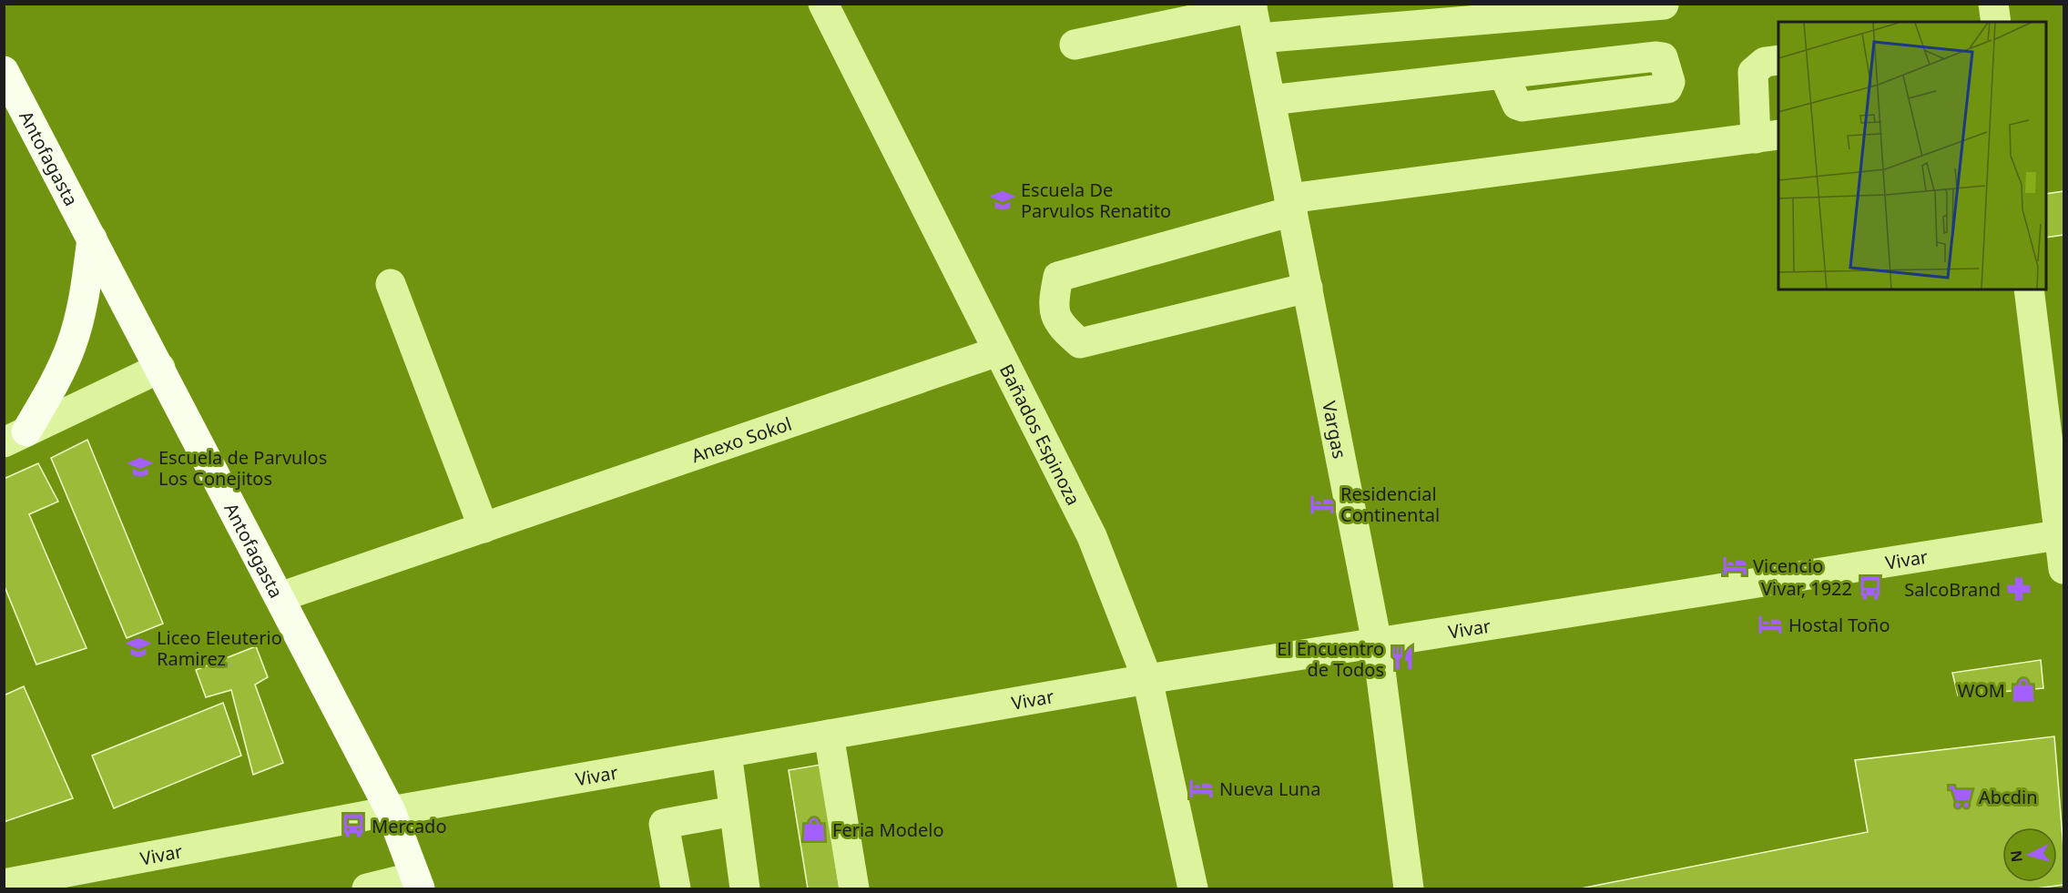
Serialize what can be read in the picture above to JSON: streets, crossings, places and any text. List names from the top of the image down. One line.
{"streets":{"main road":["Antofagasta"],"street":["Vargas","Bañados Espinoza","Anexo Sokol","Vivar"]},"crossings":[["Antofagasta","Anexo Sokol"],["Antofagasta","Vivar"],["Vargas","Vivar"],["Bañados Espinoza","Anexo Sokol"],["Bañados Espinoza","Vivar"]],"places":{"school or university":["Escuela De Parvulos Renatito","Escuela de Parvulos Los Conejitos","Liceo Eleuterio Ramirez"],"hotel":["Residencial Continental","Vicencio","Hostal Toño","Nueva Luna"],"bus stop":["Vivar, 1922","Mercado"],"pharmacy":["SalcoBrand"],"restaurant":["El Encuentro de Todos"],"shop":["WOM","Feria Modelo"],"supermarket":["Abcdin"]},"north":"left"}
